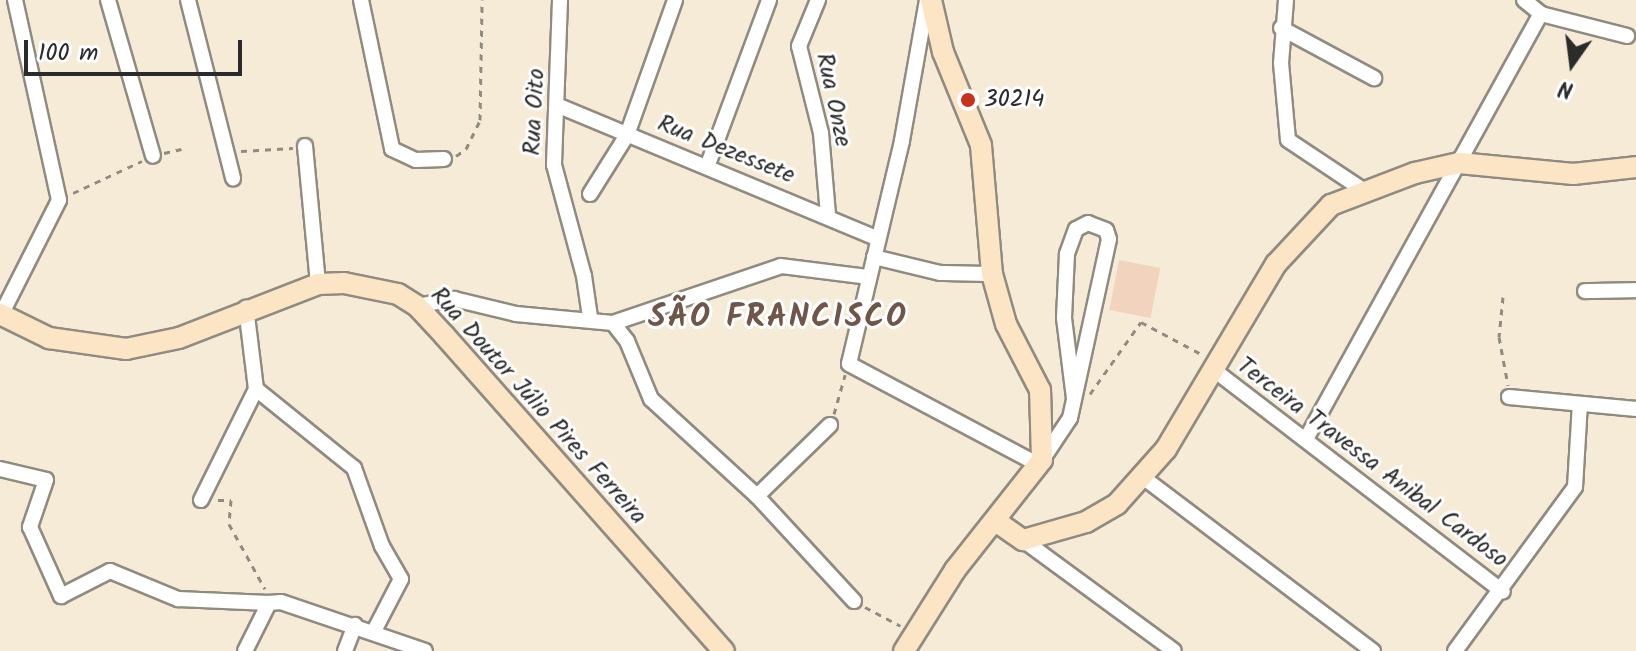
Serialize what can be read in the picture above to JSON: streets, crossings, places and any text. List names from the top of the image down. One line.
{"streets":{"street":["Rua Onze","Rua Oito","Rua Dezessete","Rua Doutor Júlio Pires Ferreira","Terceira Travessa Anibal Cardoso"]},"crossings":[["Rua Onze","Rua Dezessete"],["Rua Oito","Rua Dezessete"]],"districts":["SÃO FRANCISCO"],"places":["30214"],"scale_bar":"100 m","north":"bottom"}
